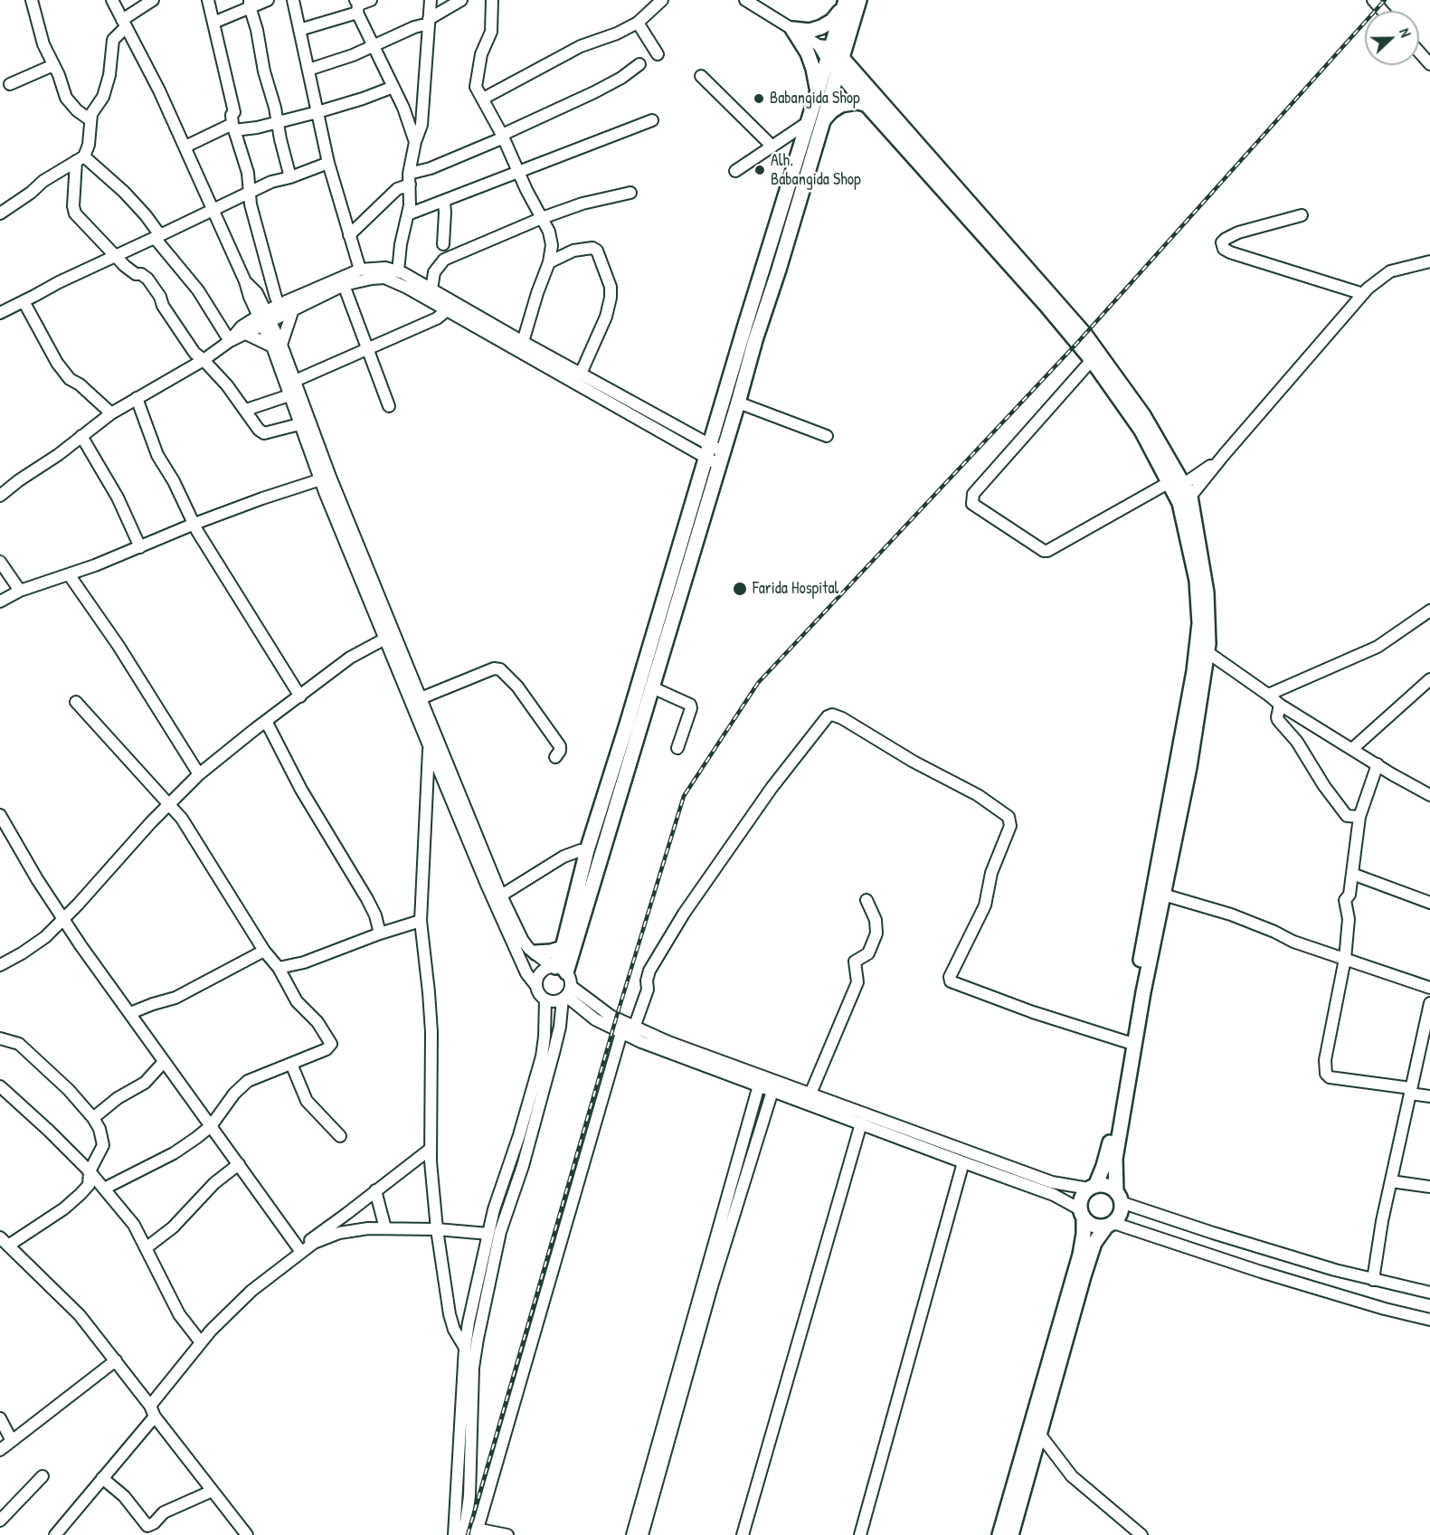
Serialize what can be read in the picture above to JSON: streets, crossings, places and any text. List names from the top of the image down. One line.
{"places":["Babangida Shop","Alh. Babangida Shop","Farida Hospital"],"north":"right"}
